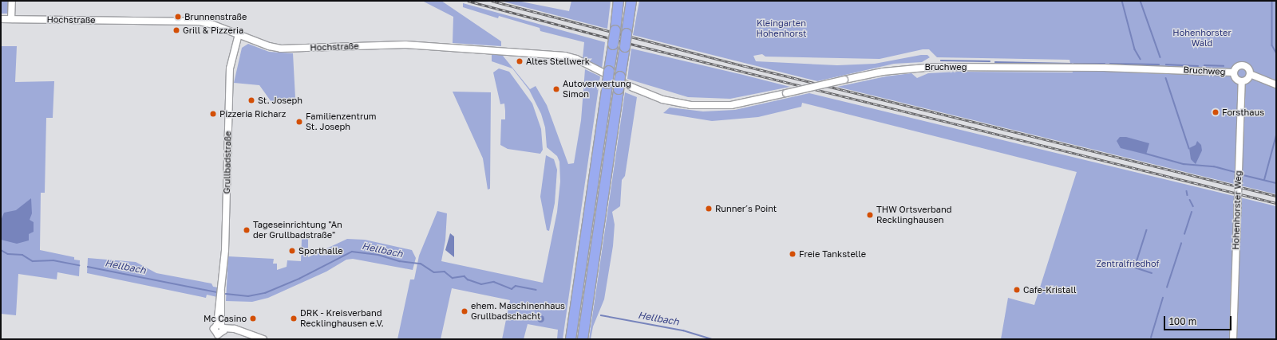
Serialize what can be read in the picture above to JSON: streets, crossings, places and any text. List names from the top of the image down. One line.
{"streets":{"street":["Hochstraße","Bruchweg","Grullbadstraße","Hohenhorster Weg"]},"crossings":[["Hochstraße","Bruchweg"],["Hochstraße","Grullbadstraße"],["Bruchweg","Hohenhorster Weg"]],"water":["Hellbach"],"parks":["Kleingarten Hohenhorst","Hohenhorster Wald","Zentralfriedhof"],"places":["Brunnenstraße","Grill & Pizzeria","Altes Stellwerk","Autoverwertung Simon","St. Joseph","Forsthaus","Pizzeria Richarz","Familienzentrum St. Joseph","Runner´s Point","THW Ortsverband Recklinghausen","Tageseinrichtung \"An der Grullbadstraße\"","Sporthalle","Freie Tankstelle","Cafe-Kristall","ehem. Maschinenhaus Grullbadschacht","Mc Casino","DRK - Kreisverband Recklinghausen e.V."],"scale_bar":"100 m"}
